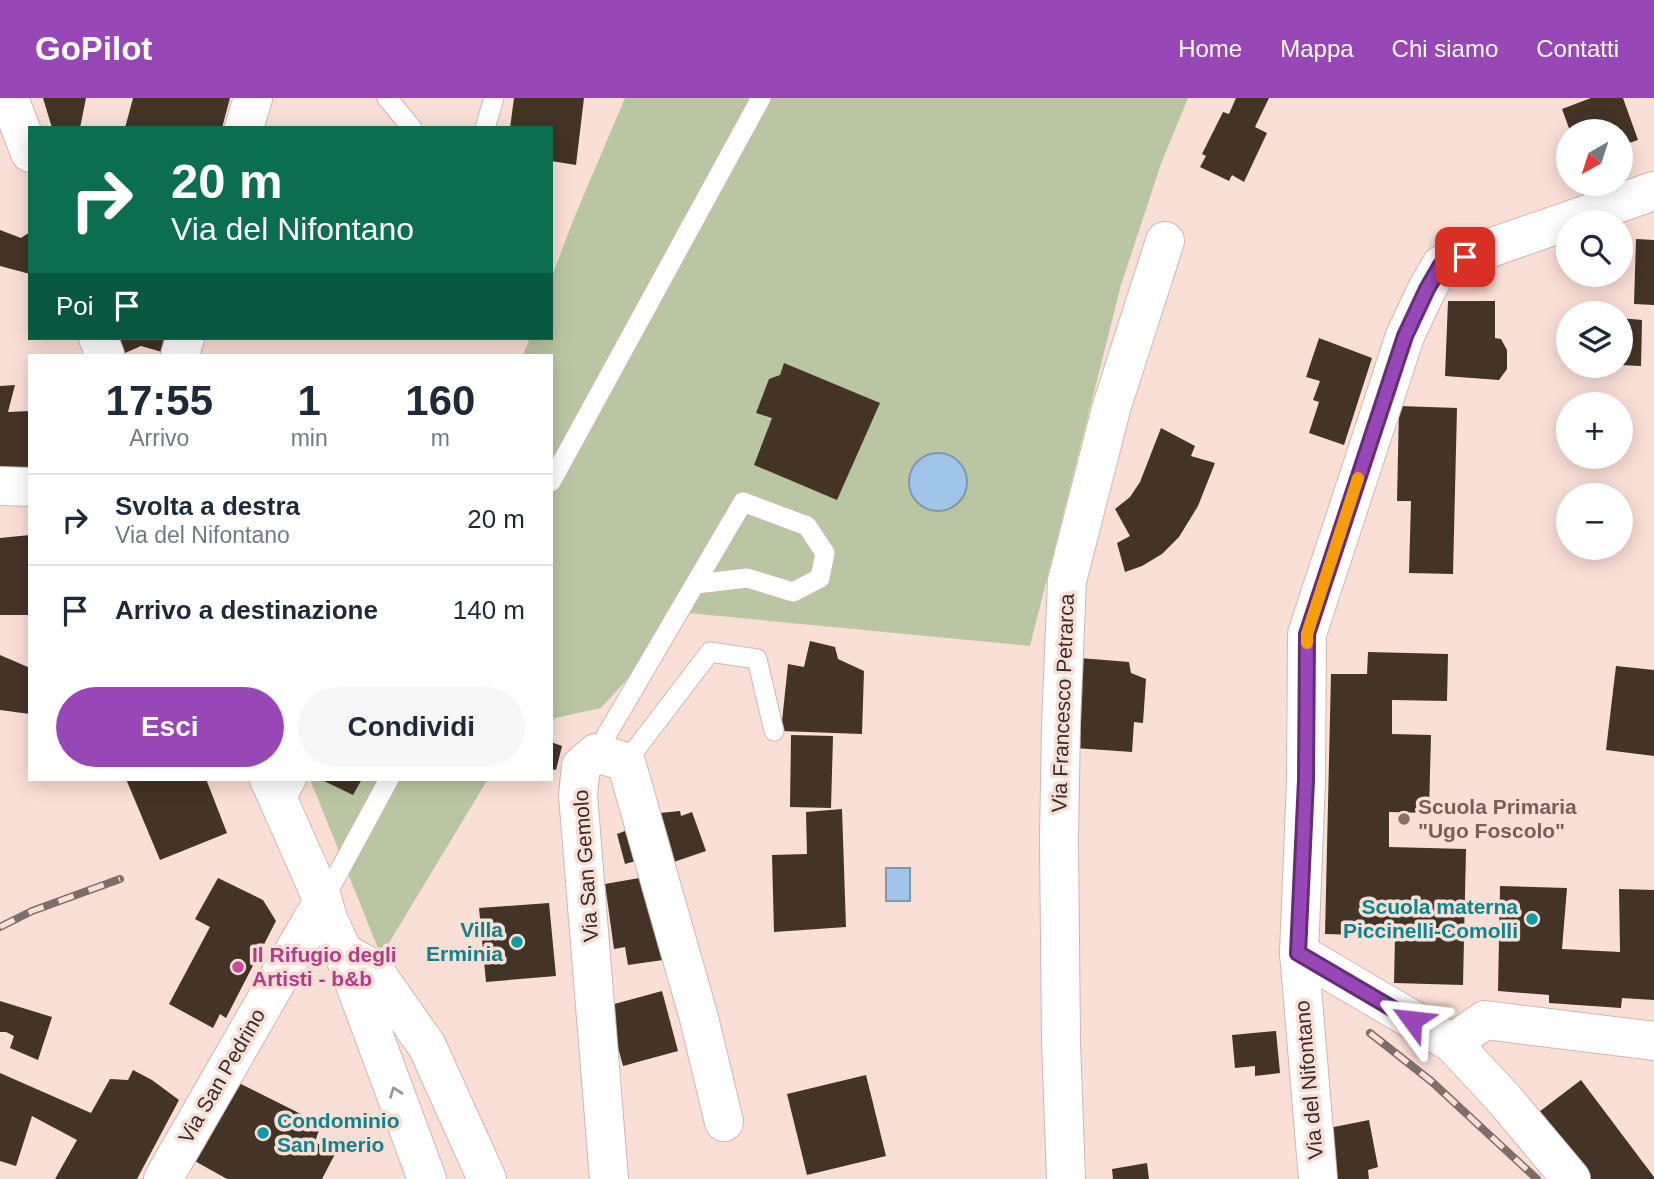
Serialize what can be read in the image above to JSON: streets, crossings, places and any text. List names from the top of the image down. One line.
{"streets":{"street":["Via Francesco Petrarca","Via San Gemolo","Via San Pedrino","Via del Nifontano"]},"places":["Scuola Primaria \"Ugo Foscolo\"","Scuola materna Piccinelli-Comolli","Villa Erminia","Il Rifugio degli Artisti - b&b","Condominio San Imerio"],"north":"bottom left","page":{"header":"GoPilot","nav":["Home","Mappa","Chi siamo","Contatti"],"map_buttons":["+","−"],"turn":["20 m","Via del Nifontano"],"then":"Poi","eta":["17:55","Arrivo","1","min","160","m"],"list":[{"name":"Svolta a destra","note":"Via del Nifontano","value":"20 m"},{"name":"Arrivo a destinazione","value":"140 m"}],"buttons":["Esci","Condividi"]}}
